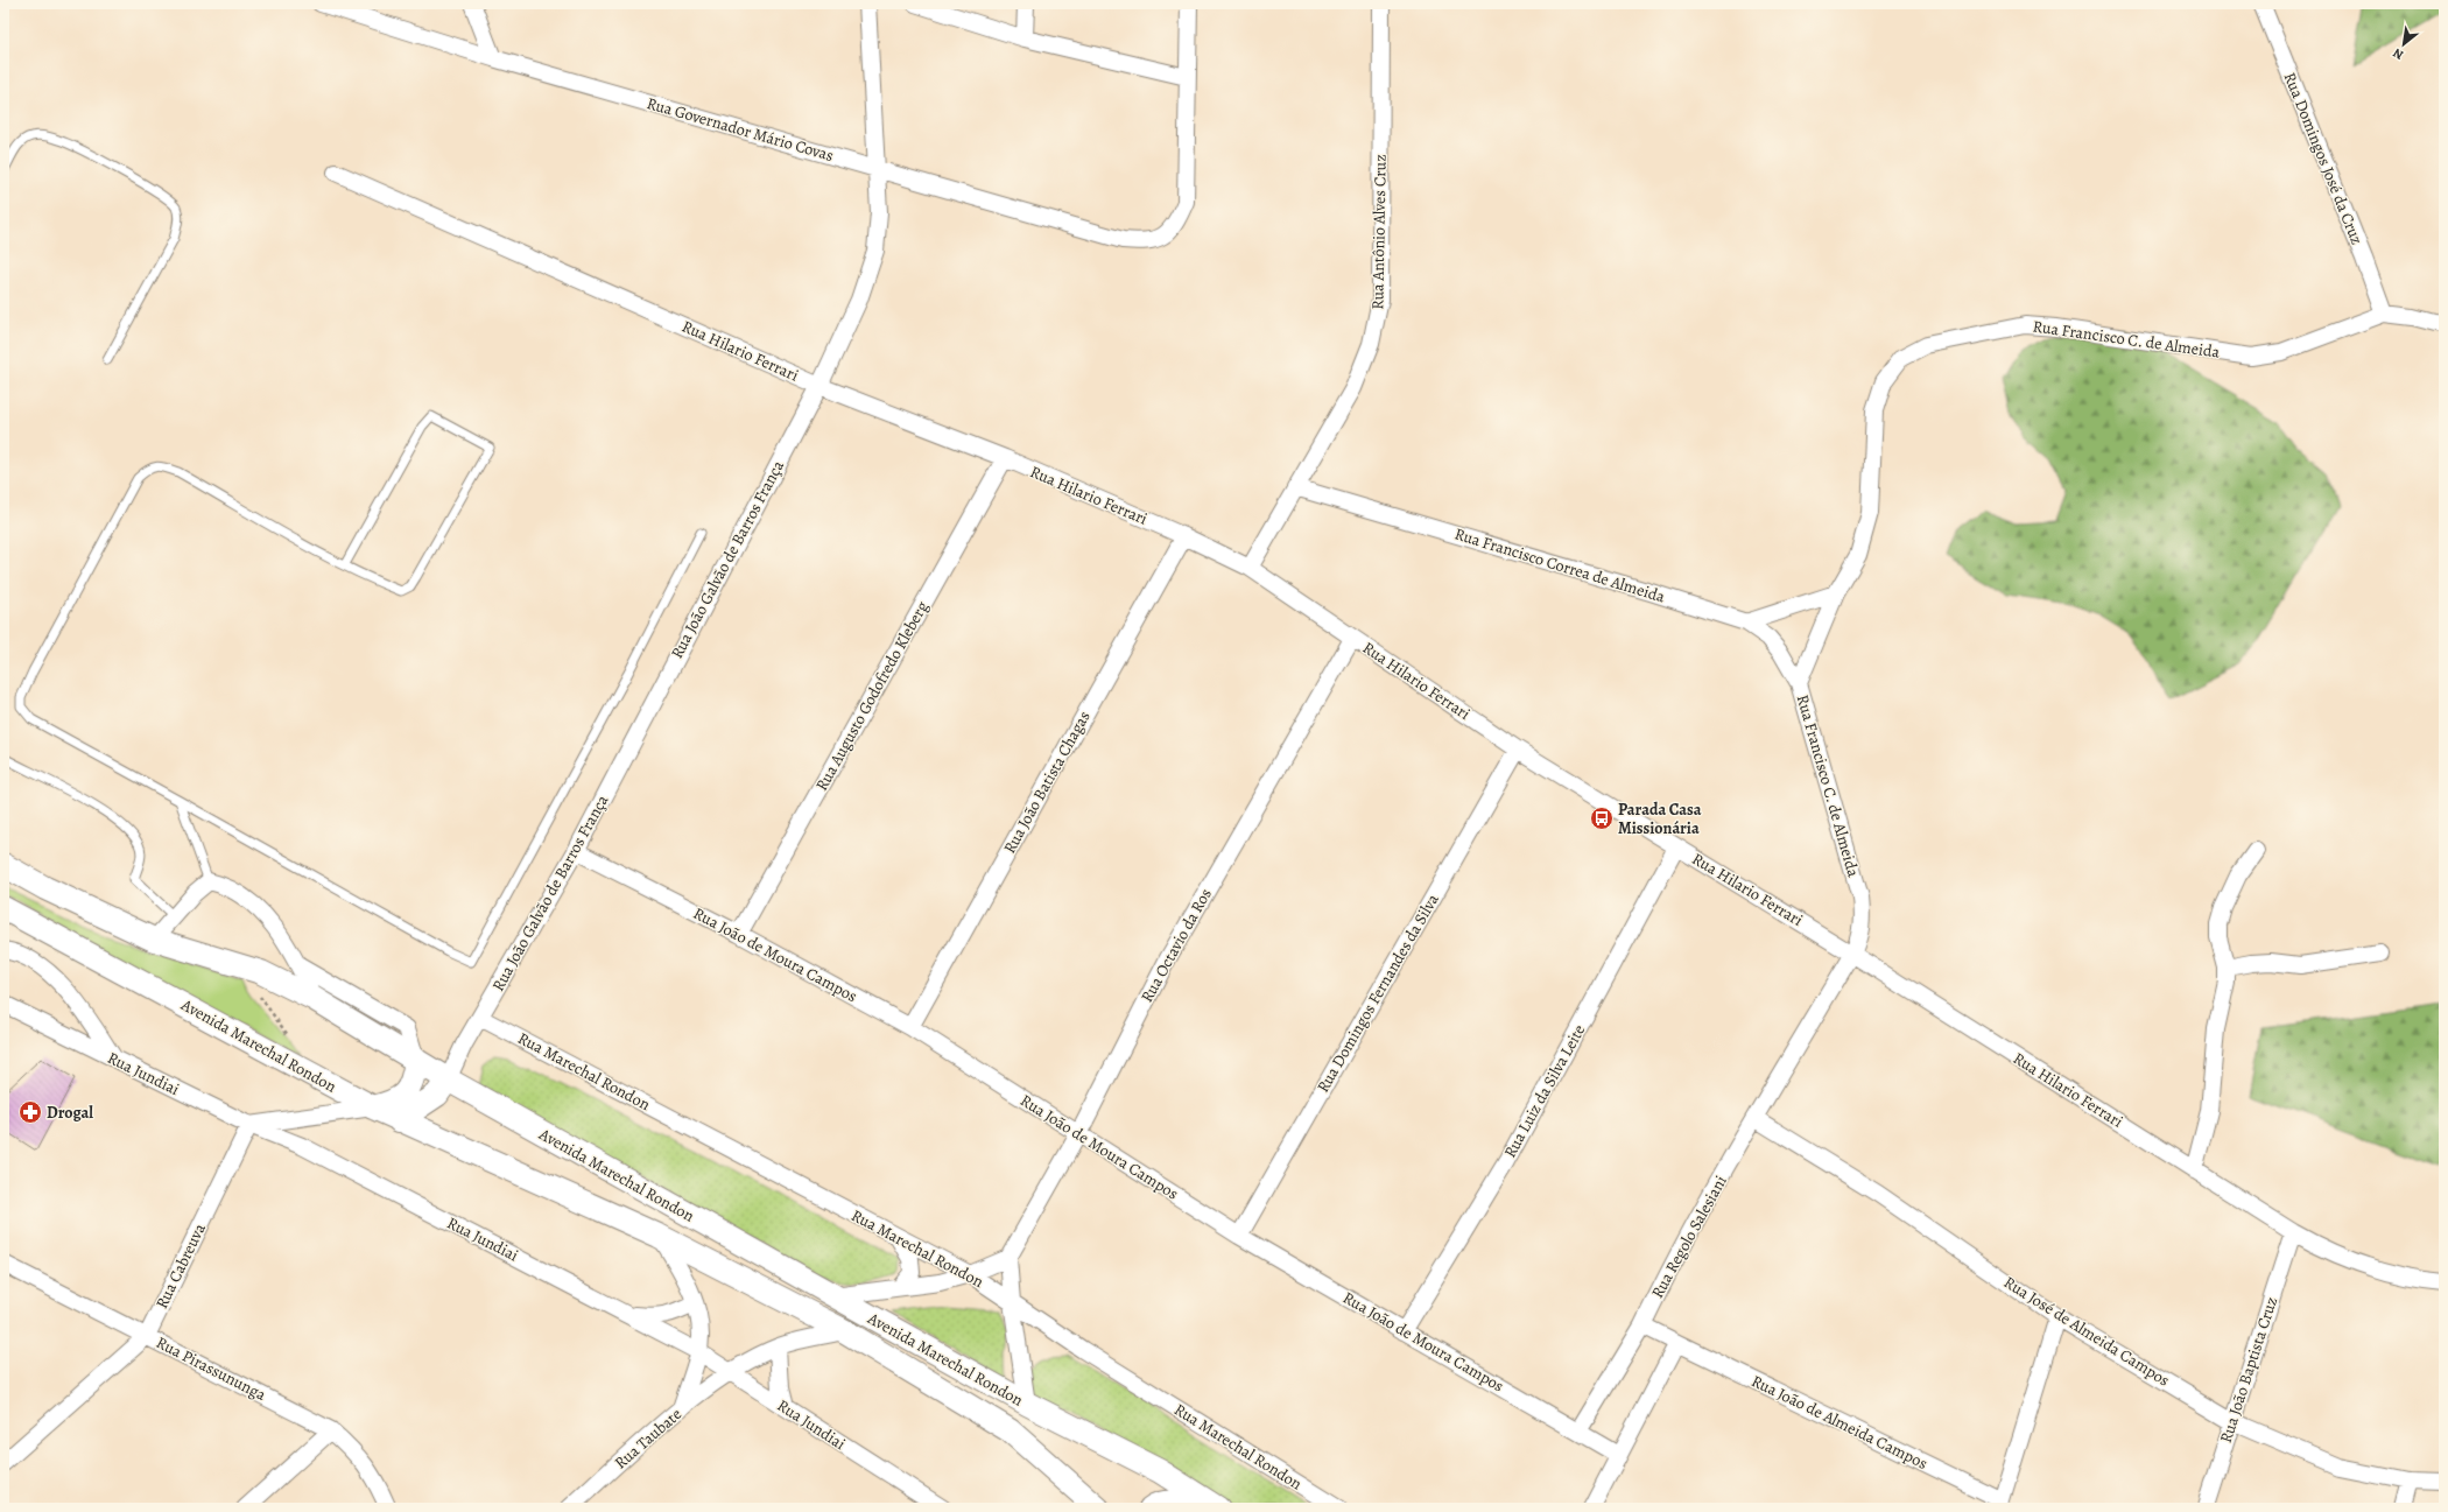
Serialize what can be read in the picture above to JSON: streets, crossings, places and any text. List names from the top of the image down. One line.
{"streets":{"main road":["Avenida Marechal Rondon"],"street":["Rua Governador Mário Covas","Rua Domingos José da Cruz","Rua Antônio Alves Cruz","Rua Francisco C. de Almeida","Rua Hilario Ferrari","Rua João Galvão de Barros França","Rua Francisco Correa de Almeida","Rua Augusto Godofredo Kleberg","Rua João Batista Chagas","Rua Octavio da Ros","Rua João de Moura Campos","Rua Domingos Fernandes da Silva","Rua Marechal Rondon","Rua Jundiai","Rua Luiz da Silva Leite","Rua Regolo Salesiani","Rua Cabreuva","Rua José de Almeida Campos","Rua Pirassununga","Rua João Baptista Cruz","Rua João de Almeida Campos","Rua Taubate"]},"crossings":[["Rua Governador Mário Covas","Rua João Galvão de Barros França"],["Rua Domingos José da Cruz","Rua Francisco C. de Almeida"],["Rua Antônio Alves Cruz","Rua Hilario Ferrari"],["Rua Antônio Alves Cruz","Rua Francisco Correa de Almeida"],["Rua Francisco C. de Almeida","Rua Hilario Ferrari"],["Rua Francisco C. de Almeida","Rua Francisco Correa de Almeida"],["Rua Francisco C. de Almeida","Rua Regolo Salesiani"],["Rua Hilario Ferrari","Rua João Galvão de Barros França"],["Rua Hilario Ferrari","Rua Augusto Godofredo Kleberg"],["Rua Hilario Ferrari","Rua João Batista Chagas"],["Rua Hilario Ferrari","Rua Octavio da Ros"],["Rua Hilario Ferrari","Rua Domingos Fernandes da Silva"],["Rua Hilario Ferrari","Rua Luiz da Silva Leite"],["Rua Hilario Ferrari","Rua Regolo Salesiani"],["Rua Hilario Ferrari","Rua João Baptista Cruz"],["Rua João Galvão de Barros França","Rua João de Moura Campos"],["Rua João Galvão de Barros França","Avenida Marechal Rondon"],["Rua João Galvão de Barros França","Rua Marechal Rondon"],["Rua Augusto Godofredo Kleberg","Rua João de Moura Campos"],["Rua João Batista Chagas","Rua João de Moura Campos"],["Rua Octavio da Ros","Rua João de Moura Campos"],["Rua João de Moura Campos","Rua Domingos Fernandes da Silva"],["Rua João de Moura Campos","Rua Luiz da Silva Leite"],["Rua João de Moura Campos","Rua Regolo Salesiani"],["Avenida Marechal Rondon","Rua Taubate"],["Rua Jundiai","Rua Cabreuva"],["Rua Jundiai","Rua Taubate"],["Rua Regolo Salesiani","Rua José de Almeida Campos"],["Rua Cabreuva","Rua Pirassununga"],["Rua José de Almeida Campos","Rua João Baptista Cruz"]],"places":{"bus stop":["Parada Casa Missionária"],"pharmacy":["Drogal"]},"north":"bottom left"}
